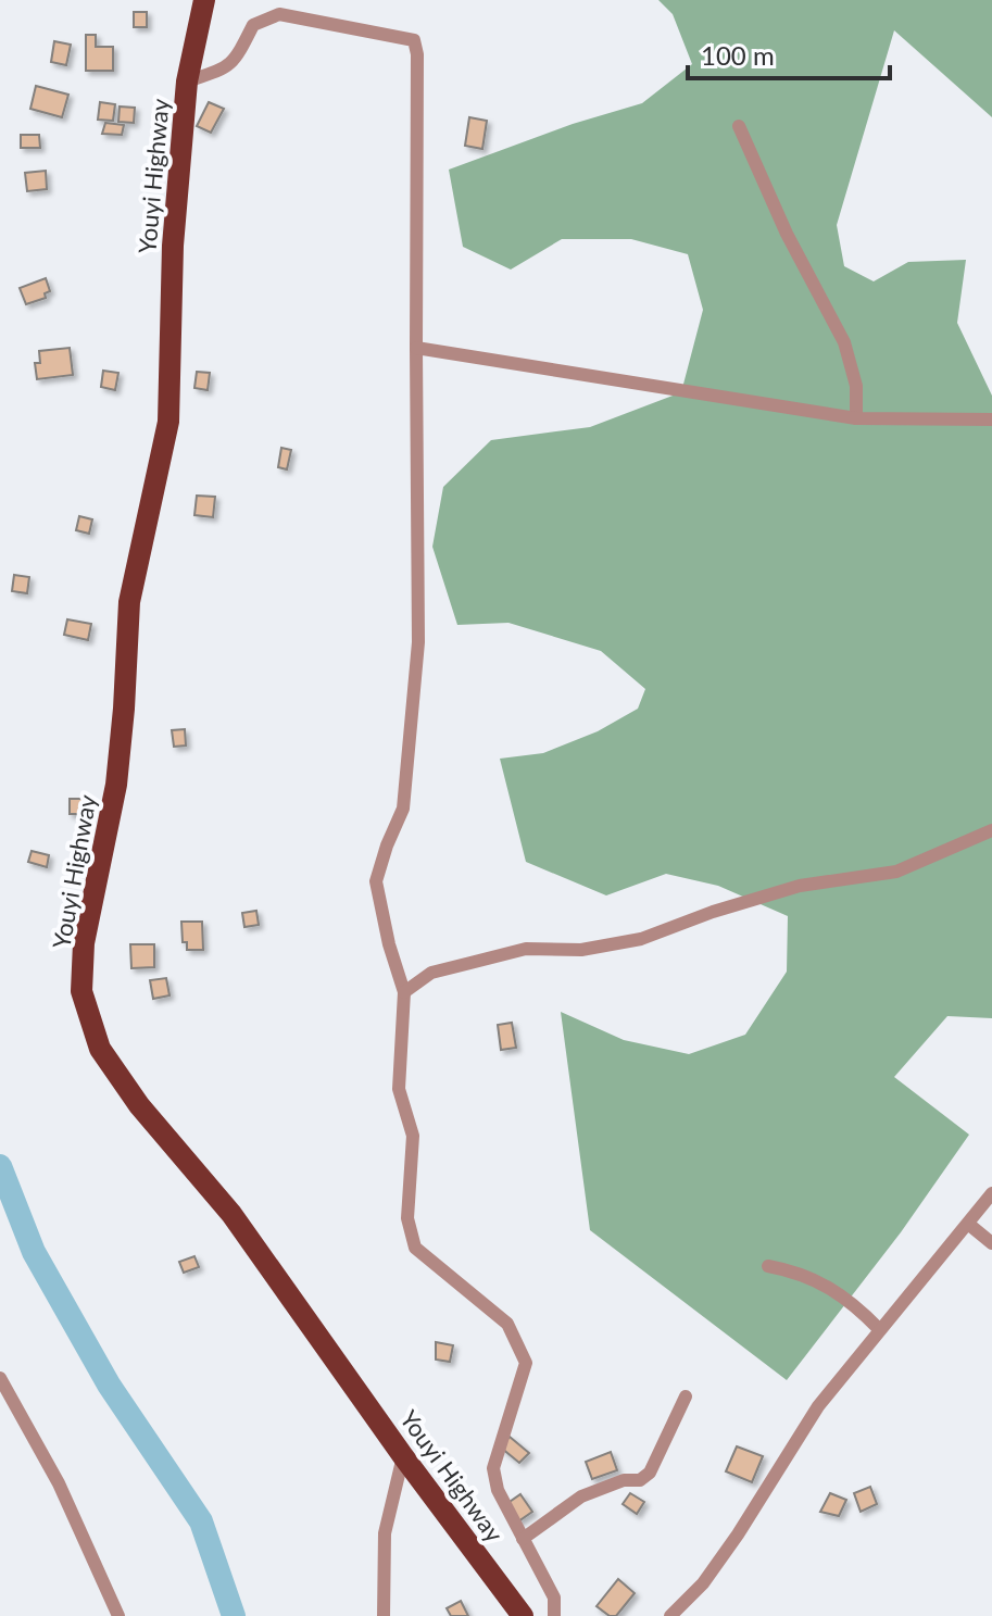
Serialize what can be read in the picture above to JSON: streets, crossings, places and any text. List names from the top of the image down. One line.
{"streets":{"main road":["Youyi Highway"]},"scale_bar":"100 m"}
